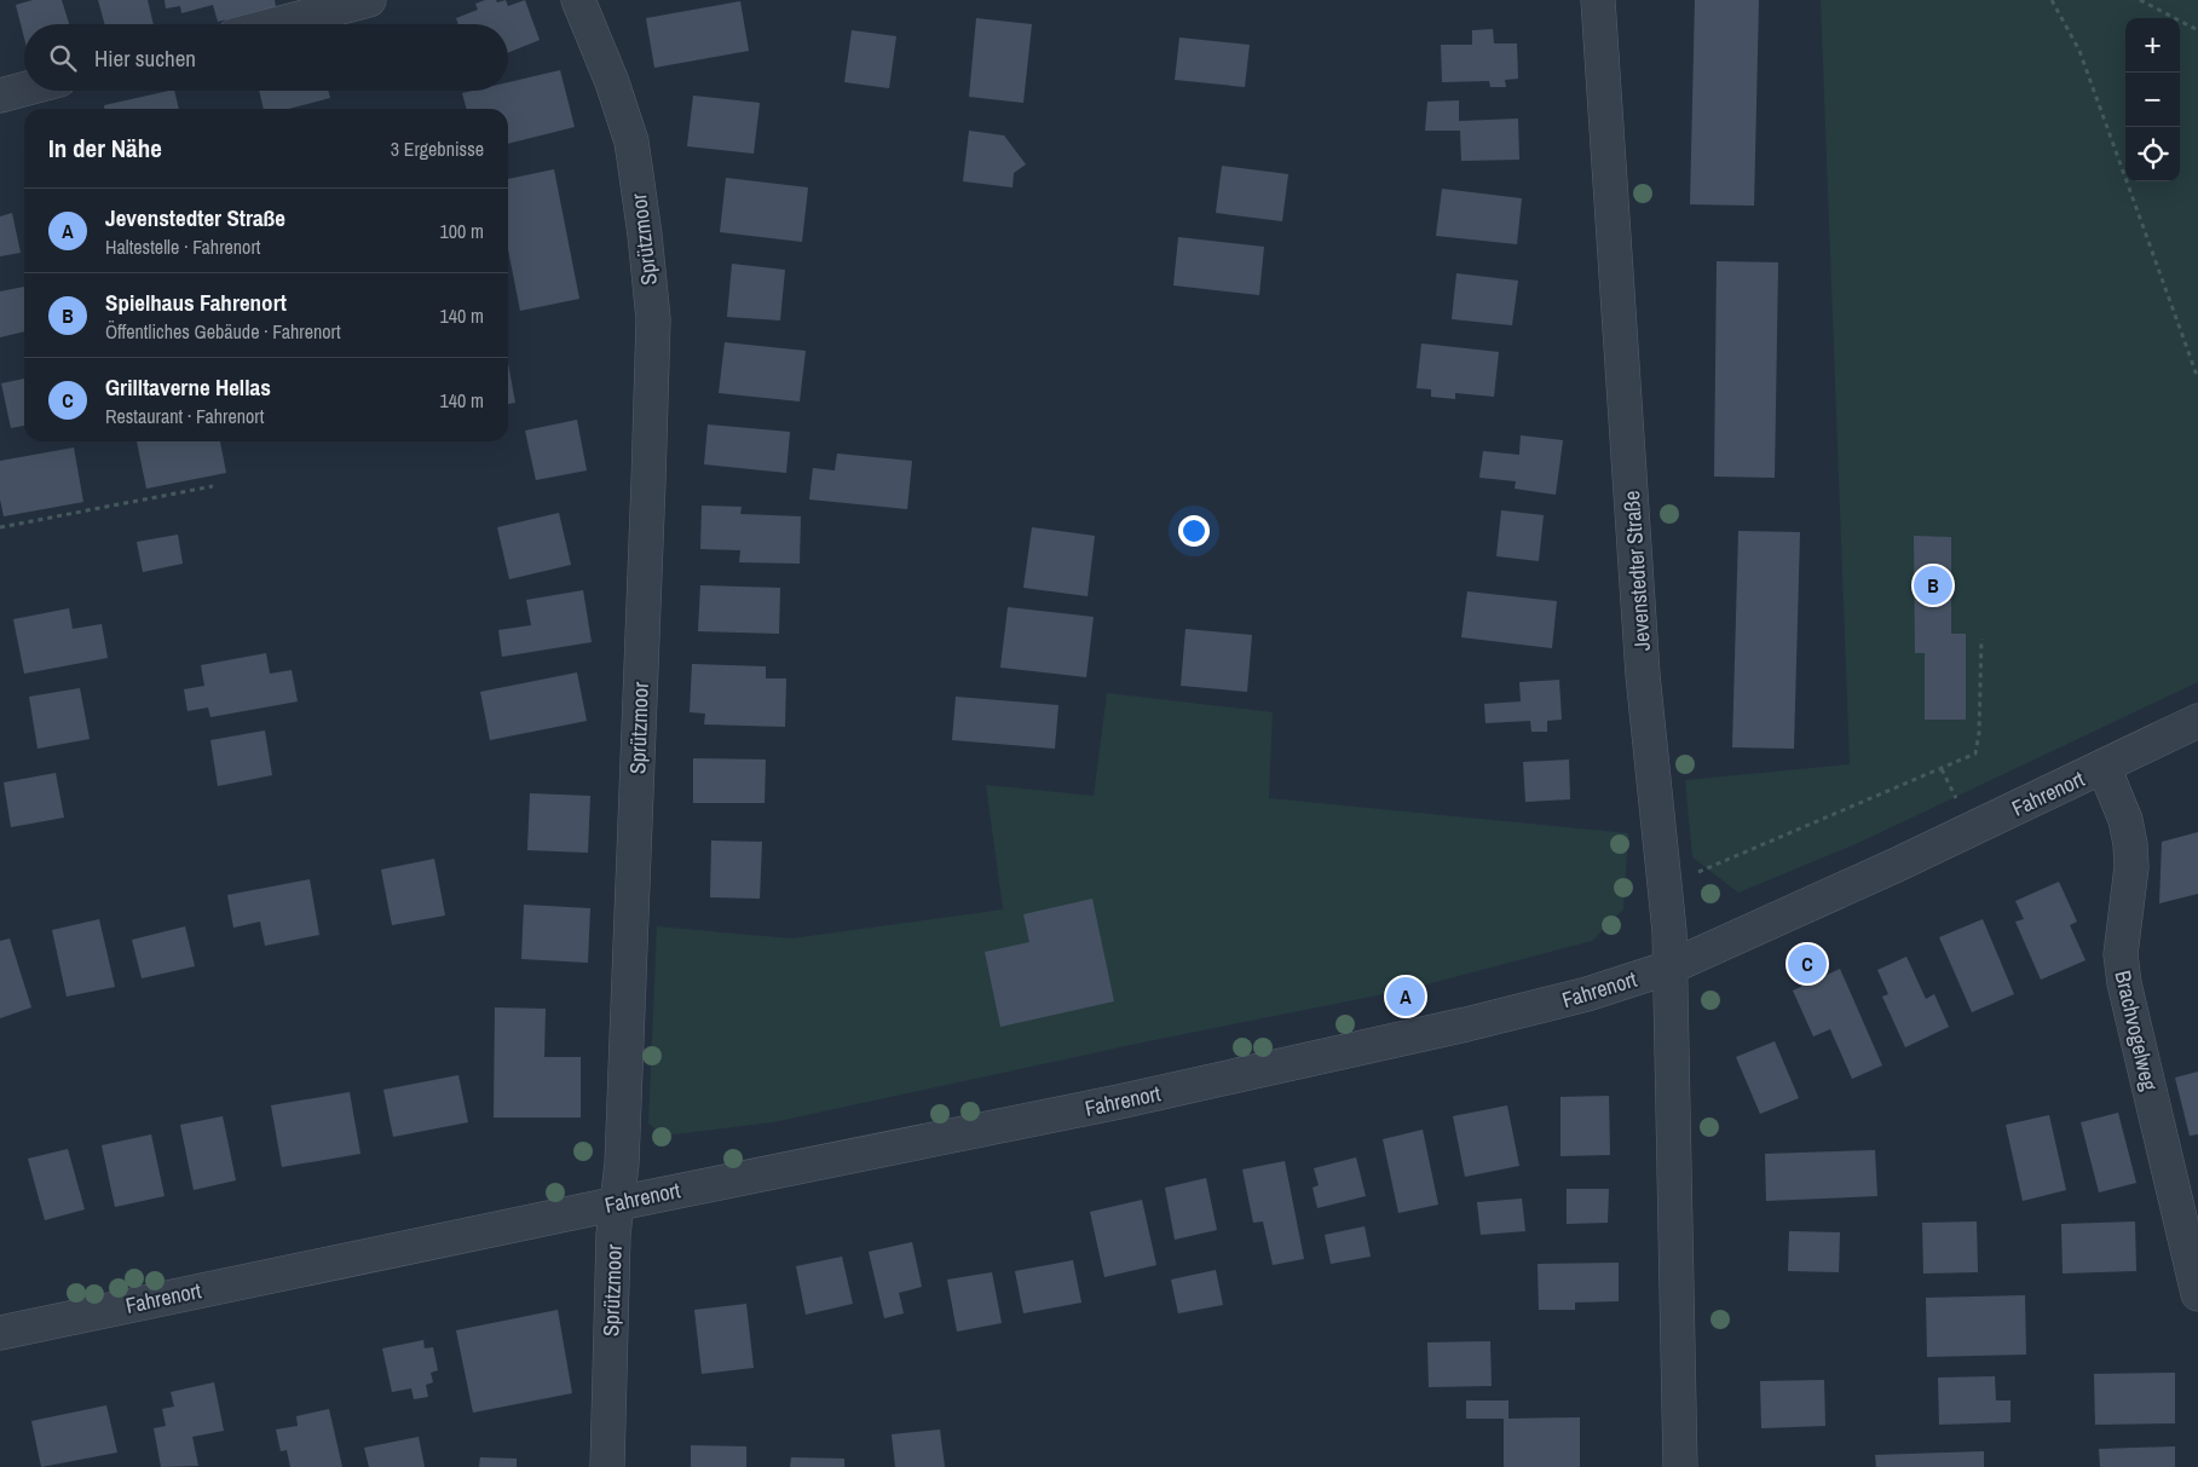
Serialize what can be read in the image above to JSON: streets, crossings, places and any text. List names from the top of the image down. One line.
{"streets":{"street":["Sprützmoor","Jevenstedter Straße","Fahrenort","Brachvogelweg"]},"crossings":[["Sprützmoor","Fahrenort"],["Jevenstedter Straße","Fahrenort"],["Fahrenort","Brachvogelweg"]],"page":{"map_buttons":["+","−"],"search":"Hier suchen","heading":["In der Nähe","3 Ergebnisse"],"list":[{"mark":"A","name":"Jevenstedter Straße","note":"Haltestelle · Fahrenort","value":"100 m"},{"mark":"B","name":"Spielhaus Fahrenort","note":"Öffentliches Gebäude · Fahrenort","value":"140 m"},{"mark":"C","name":"Grilltaverne Hellas","note":"Restaurant · Fahrenort","value":"140 m"}],"pins":["B","C","A"]}}
